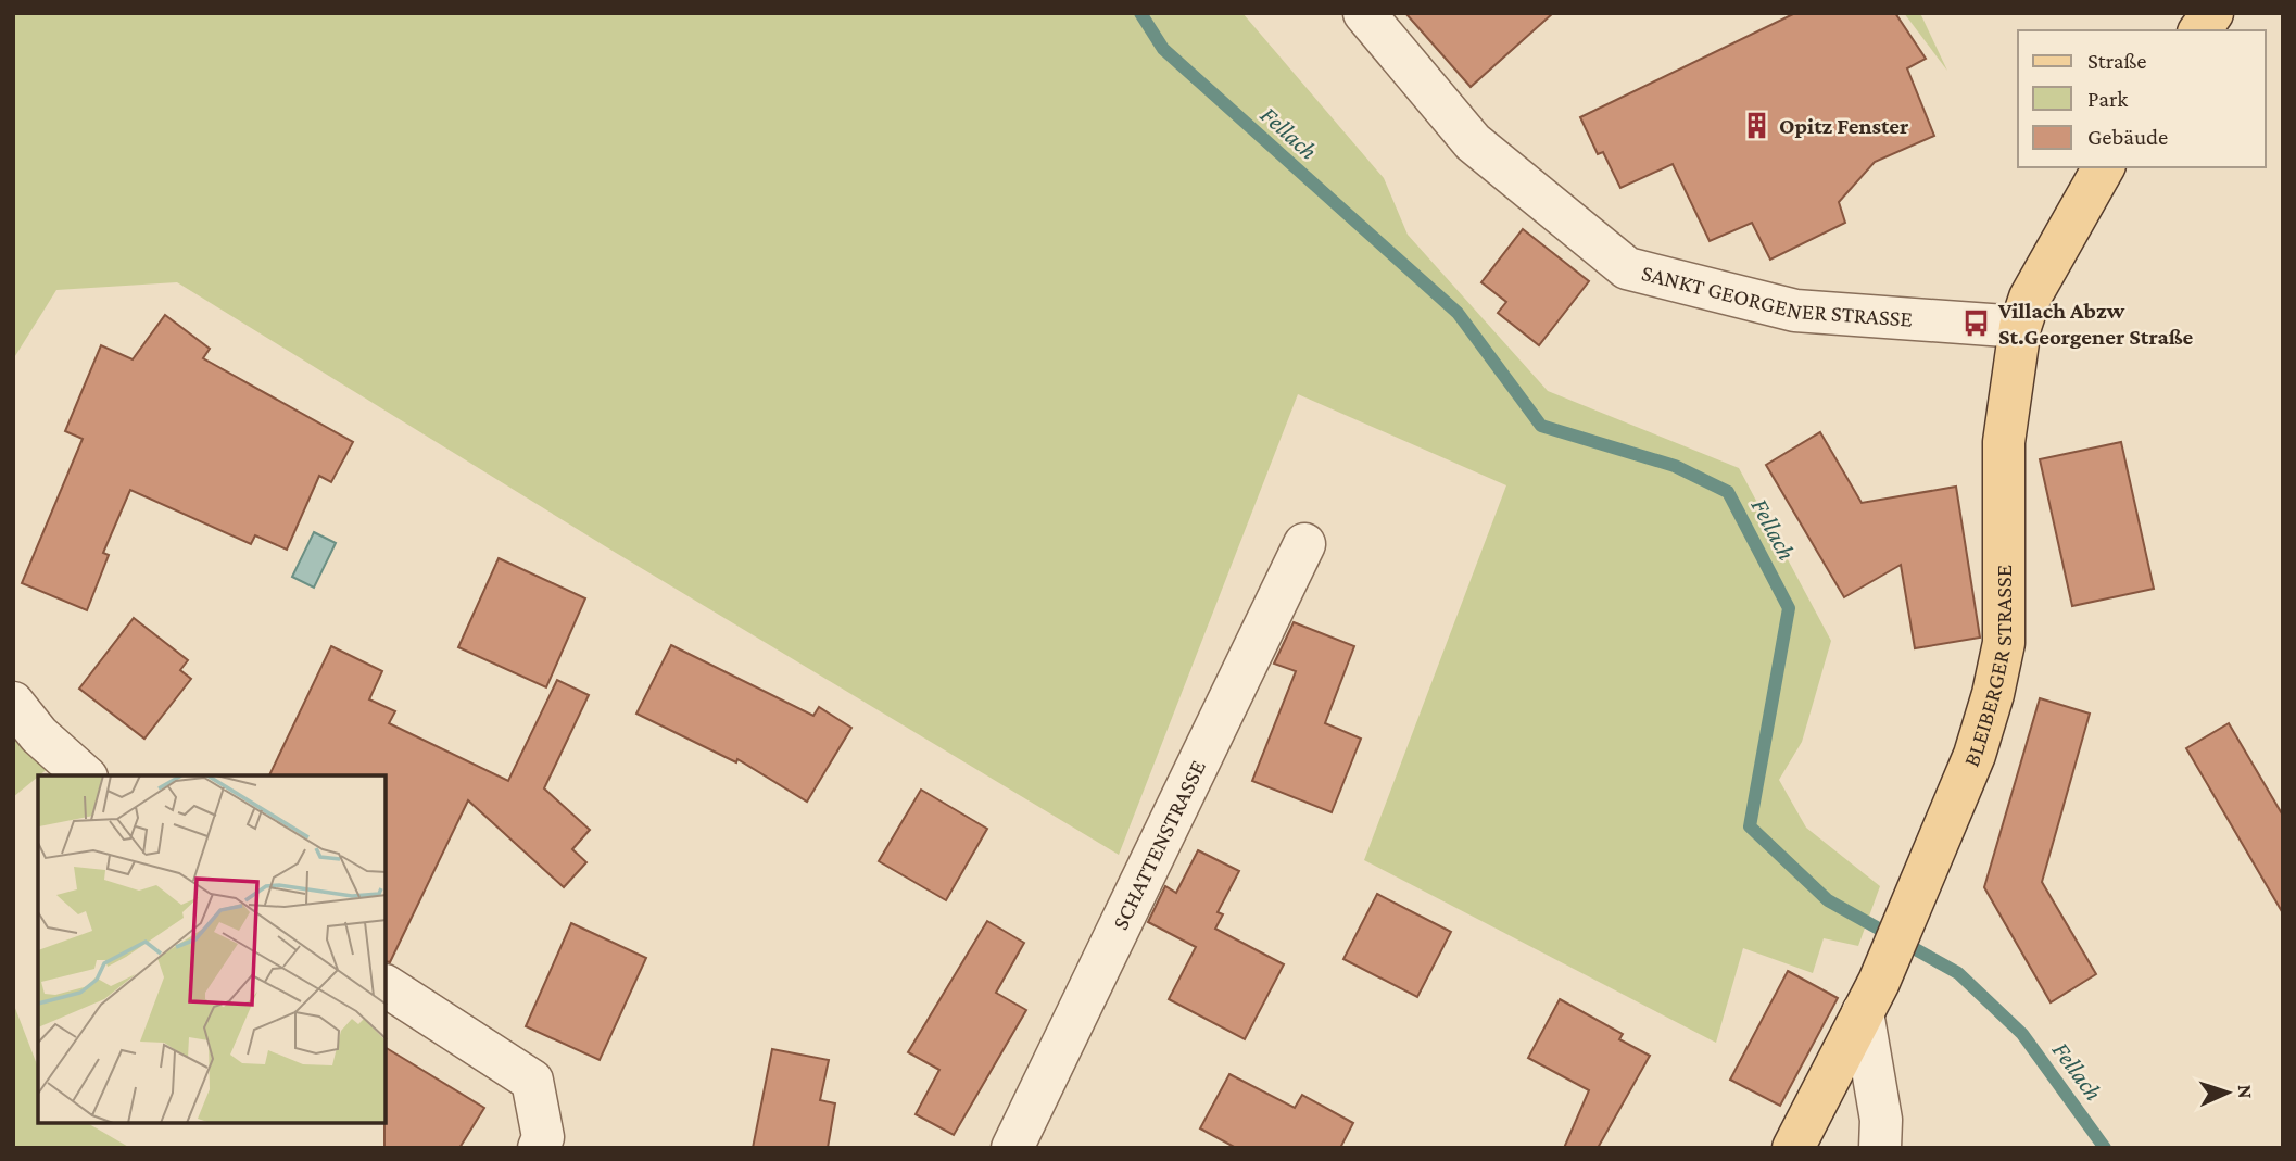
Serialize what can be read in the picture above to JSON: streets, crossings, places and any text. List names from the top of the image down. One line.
{"streets":{"main road":["BLEIBERGER STRASSE"],"street":["SANKT GEORGENER STRASSE","SCHATTENSTRASSE"]},"crossings":[["SANKT GEORGENER STRASSE","BLEIBERGER STRASSE"]],"water":["Fellach"],"places":{"building":["Opitz Fenster"],"bus stop":["Villach Abzw St.Georgener Straße"]},"legend":["Straße","Park","Gebäude"],"north":"right"}
